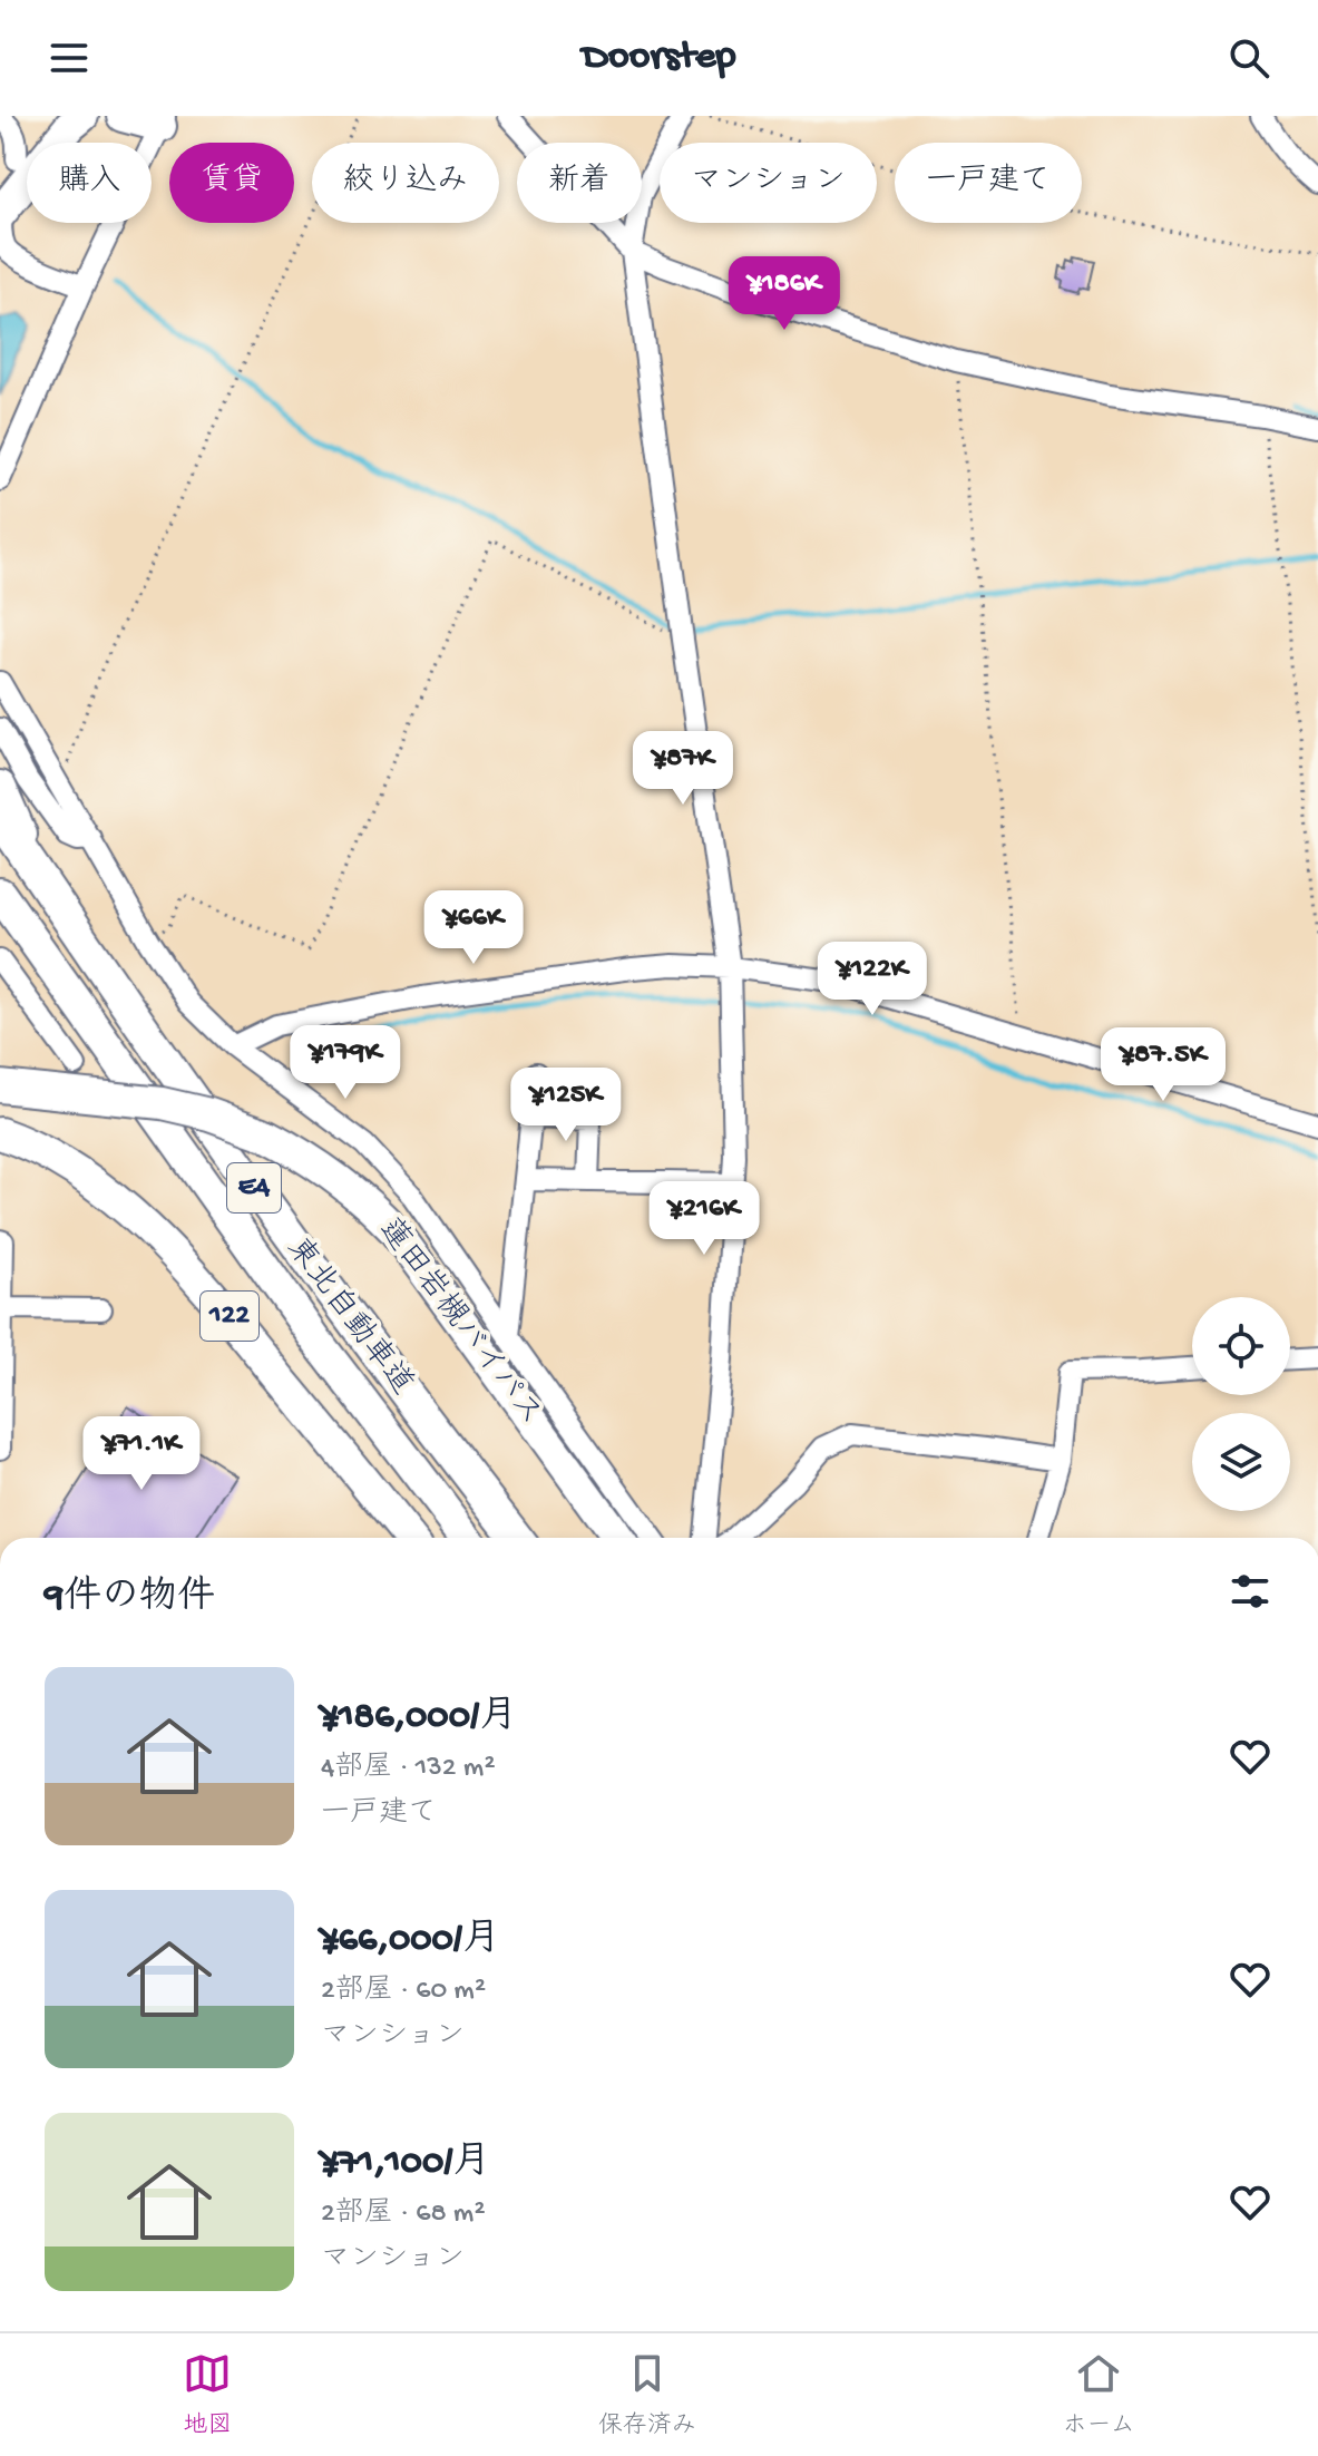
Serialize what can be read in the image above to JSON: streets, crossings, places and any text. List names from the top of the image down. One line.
{"streets":{"highway":["E4","122","東北自動車道","蓮田岩槻バイパス"]},"page":{"header":"Doorstep","chip":["購入","賃貸","絞り込み","新着","マンション","一戸建て"],"price":["¥186K","¥87K","¥66K","¥122K","¥179K","¥87.5K","¥125K","¥216K","¥71.1K"],"heading":"9件の物件","list":[{"name":"¥186,000/月","note":"4部屋 · 132 m² · 一戸建て"},{"name":"¥66,000/月","note":"2部屋 · 60 m² · マンション"},{"name":"¥71,100/月","note":"2部屋 · 68 m² · マンション"}],"tabs":["地図","保存済み","ホーム"]}}
